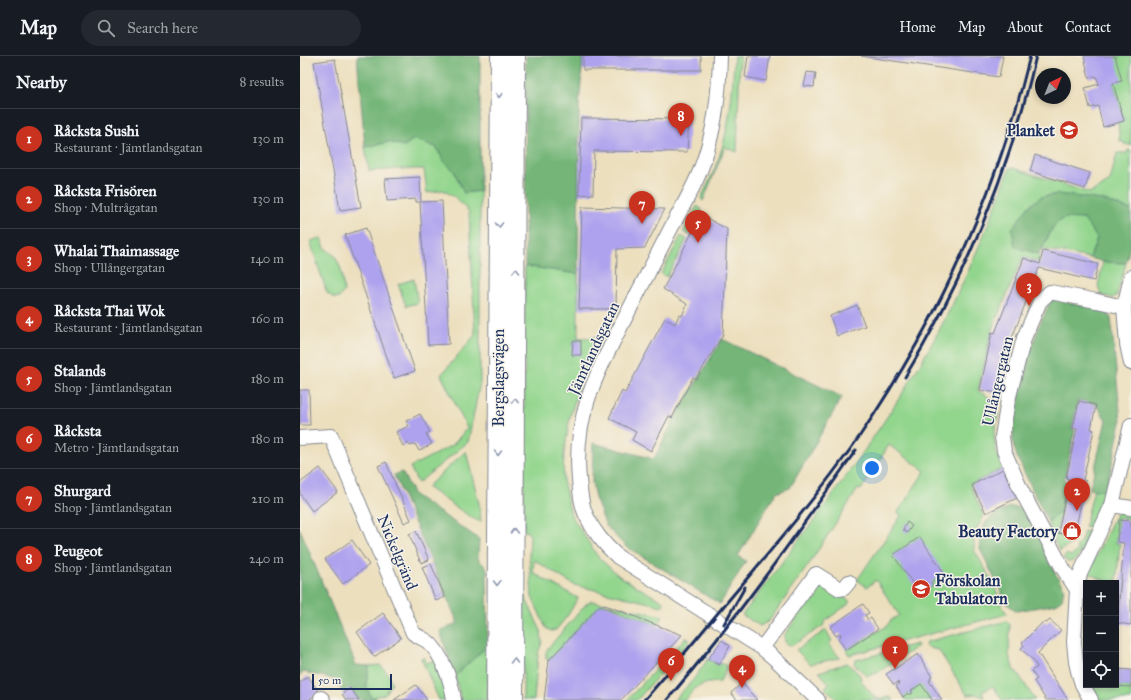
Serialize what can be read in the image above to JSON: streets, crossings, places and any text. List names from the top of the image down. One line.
{"streets":{"main road":["Bergslagsvägen"],"street":["Jämtlandsgatan","Ullångergatan","Nickelgränd"]},"places":{"school or university":["Planket","Förskolan Tabulatorn"],"shop":["Beauty Factory"]},"scale_bar":"50 m","north":"top right","page":{"header":"Map","search":"Search here","nav":["Home","Map","About","Contact"],"heading":["Nearby","8 results"],"pins":["8","7","5","3","2","1","6","4"],"list":[{"mark":"1","name":"Råcksta Sushi","note":"Restaurant · Jämtlandsgatan","value":"130 m"},{"mark":"2","name":"Råcksta Frisören","note":"Shop · Multrågatan","value":"130 m"},{"mark":"3","name":"Whalai Thaimassage","note":"Shop · Ullångergatan","value":"140 m"},{"mark":"4","name":"Råcksta Thai Wok","note":"Restaurant · Jämtlandsgatan","value":"160 m"},{"mark":"5","name":"Stalands","note":"Shop · Jämtlandsgatan","value":"180 m"},{"mark":"6","name":"Råcksta","note":"Metro · Jämtlandsgatan","value":"180 m"},{"mark":"7","name":"Shurgard","note":"Shop · Jämtlandsgatan","value":"210 m"},{"mark":"8","name":"Peugeot","note":"Shop · Jämtlandsgatan","value":"240 m"}],"map_buttons":["+","−"],"scale":"50 m"}}
